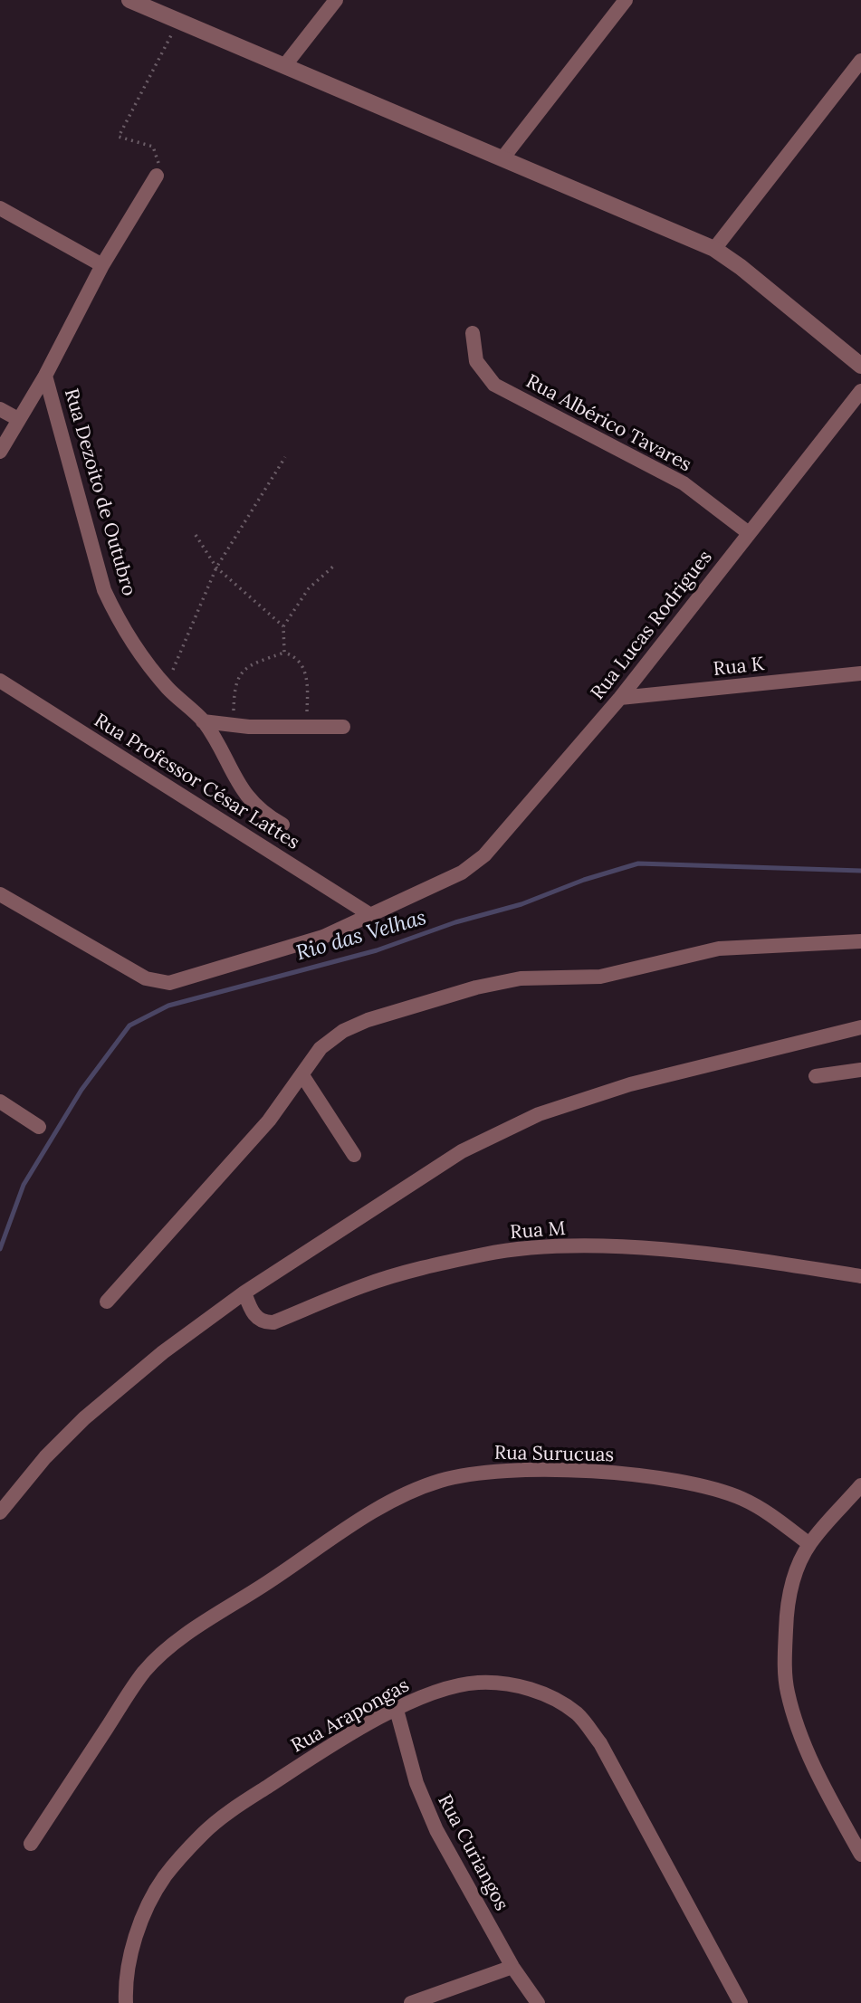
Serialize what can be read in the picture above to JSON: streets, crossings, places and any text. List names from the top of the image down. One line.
{"streets":{"street":["Rua Albérico Tavares","Rua Dezoito de Outubro","Rua Lucas Rodrigues","Rua K","Rua Professor César Lattes","Rua M","Rua Surucuas","Rua Arapongas","Rua Curiangos"]},"crossings":[["Rua Albérico Tavares","Rua Lucas Rodrigues"],["Rua Lucas Rodrigues","Rua K"],["Rua Lucas Rodrigues","Rua Professor César Lattes"],["Rua Arapongas","Rua Curiangos"]],"water":["Rio das Velhas"]}
